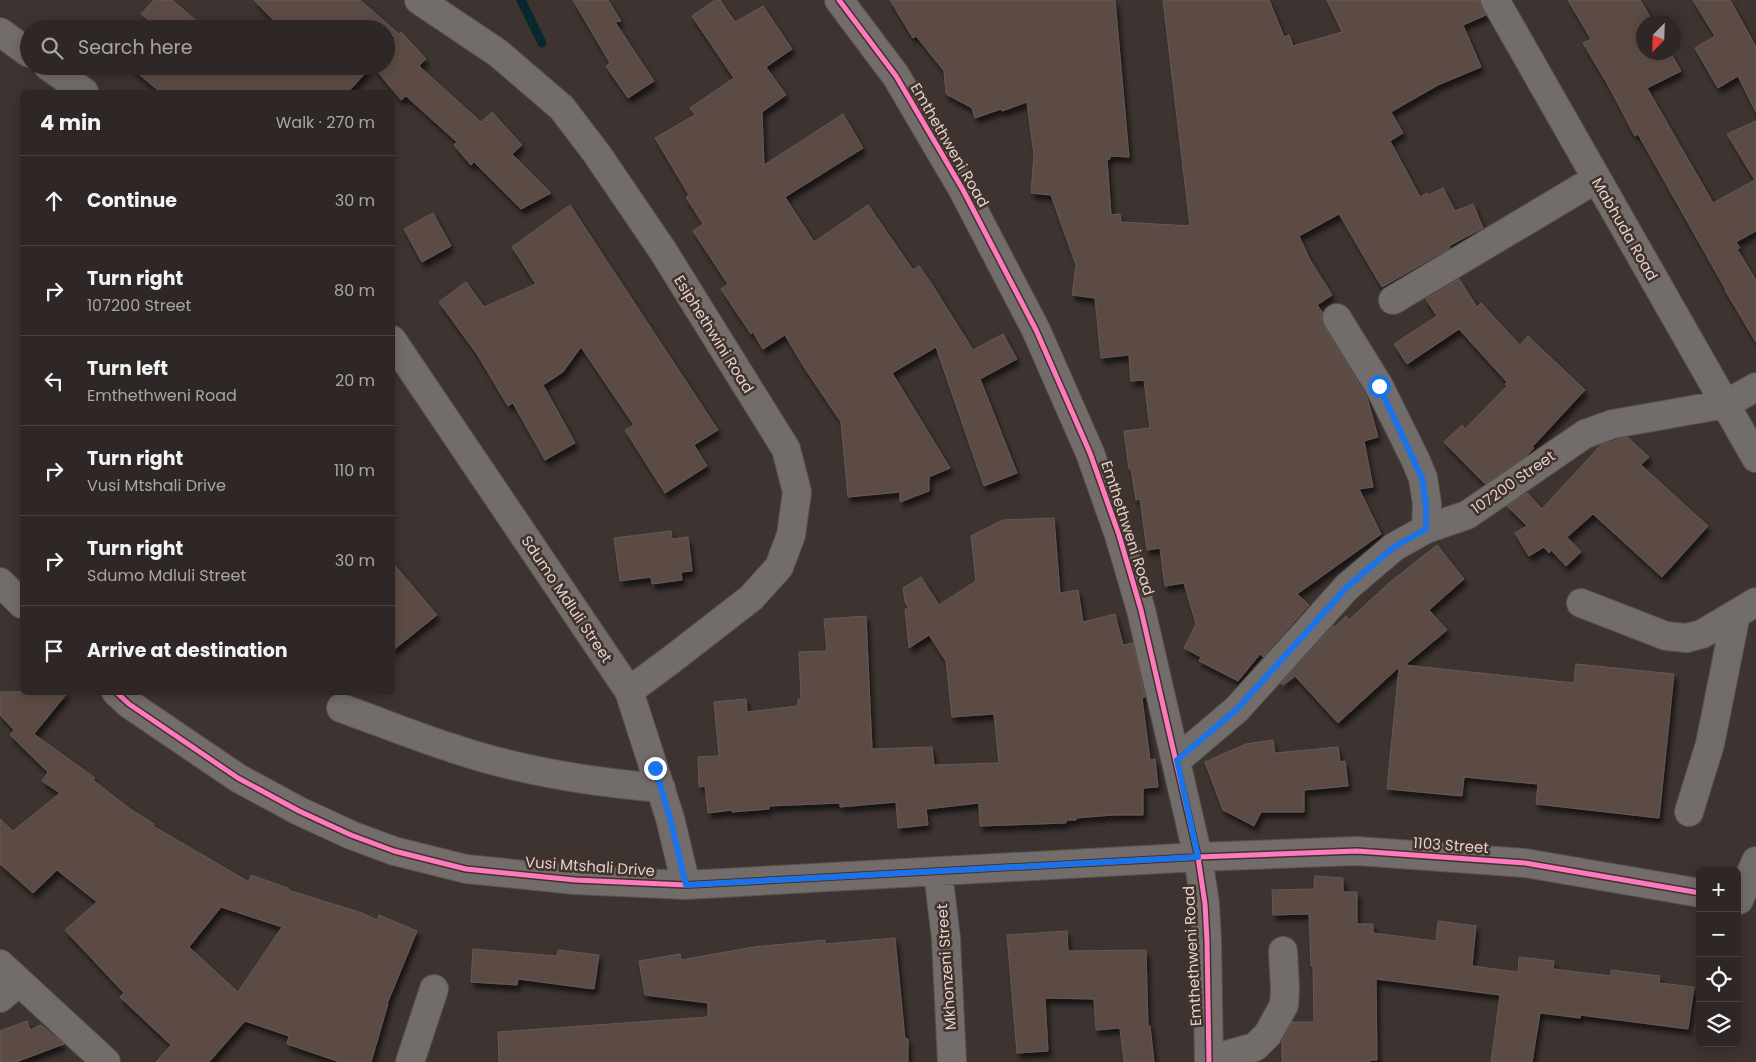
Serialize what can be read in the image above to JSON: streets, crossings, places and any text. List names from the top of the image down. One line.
{"streets":{"street":["Emthethweni Road","Mabhuda Road","Esiphethwini Road","107200 Street","Sdumo Mdluli Street","1103 Street","Vusi Mtshali Drive","Mkhonzeni Street"]},"crossings":[["Emthethweni Road","107200 Street"],["Emthethweni Road","1103 Street"],["Emthethweni Road","Vusi Mtshali Drive"],["Mabhuda Road","107200 Street"],["Esiphethwini Road","Sdumo Mdluli Street"],["Sdumo Mdluli Street","Vusi Mtshali Drive"],["1103 Street","Vusi Mtshali Drive"],["Vusi Mtshali Drive","Mkhonzeni Street"]],"north":"bottom left","page":{"search":"Search here","heading":["4 min","Walk · 270 m"],"list":[["Continue","30 m"],["Turn right","107200 Street","80 m"],["Turn left","Emthethweni Road","20 m"],["Turn right","Vusi Mtshali Drive","110 m"],["Turn right","Sdumo Mdluli Street","30 m"],"Arrive at destination"],"map_buttons":["+","−"]}}
